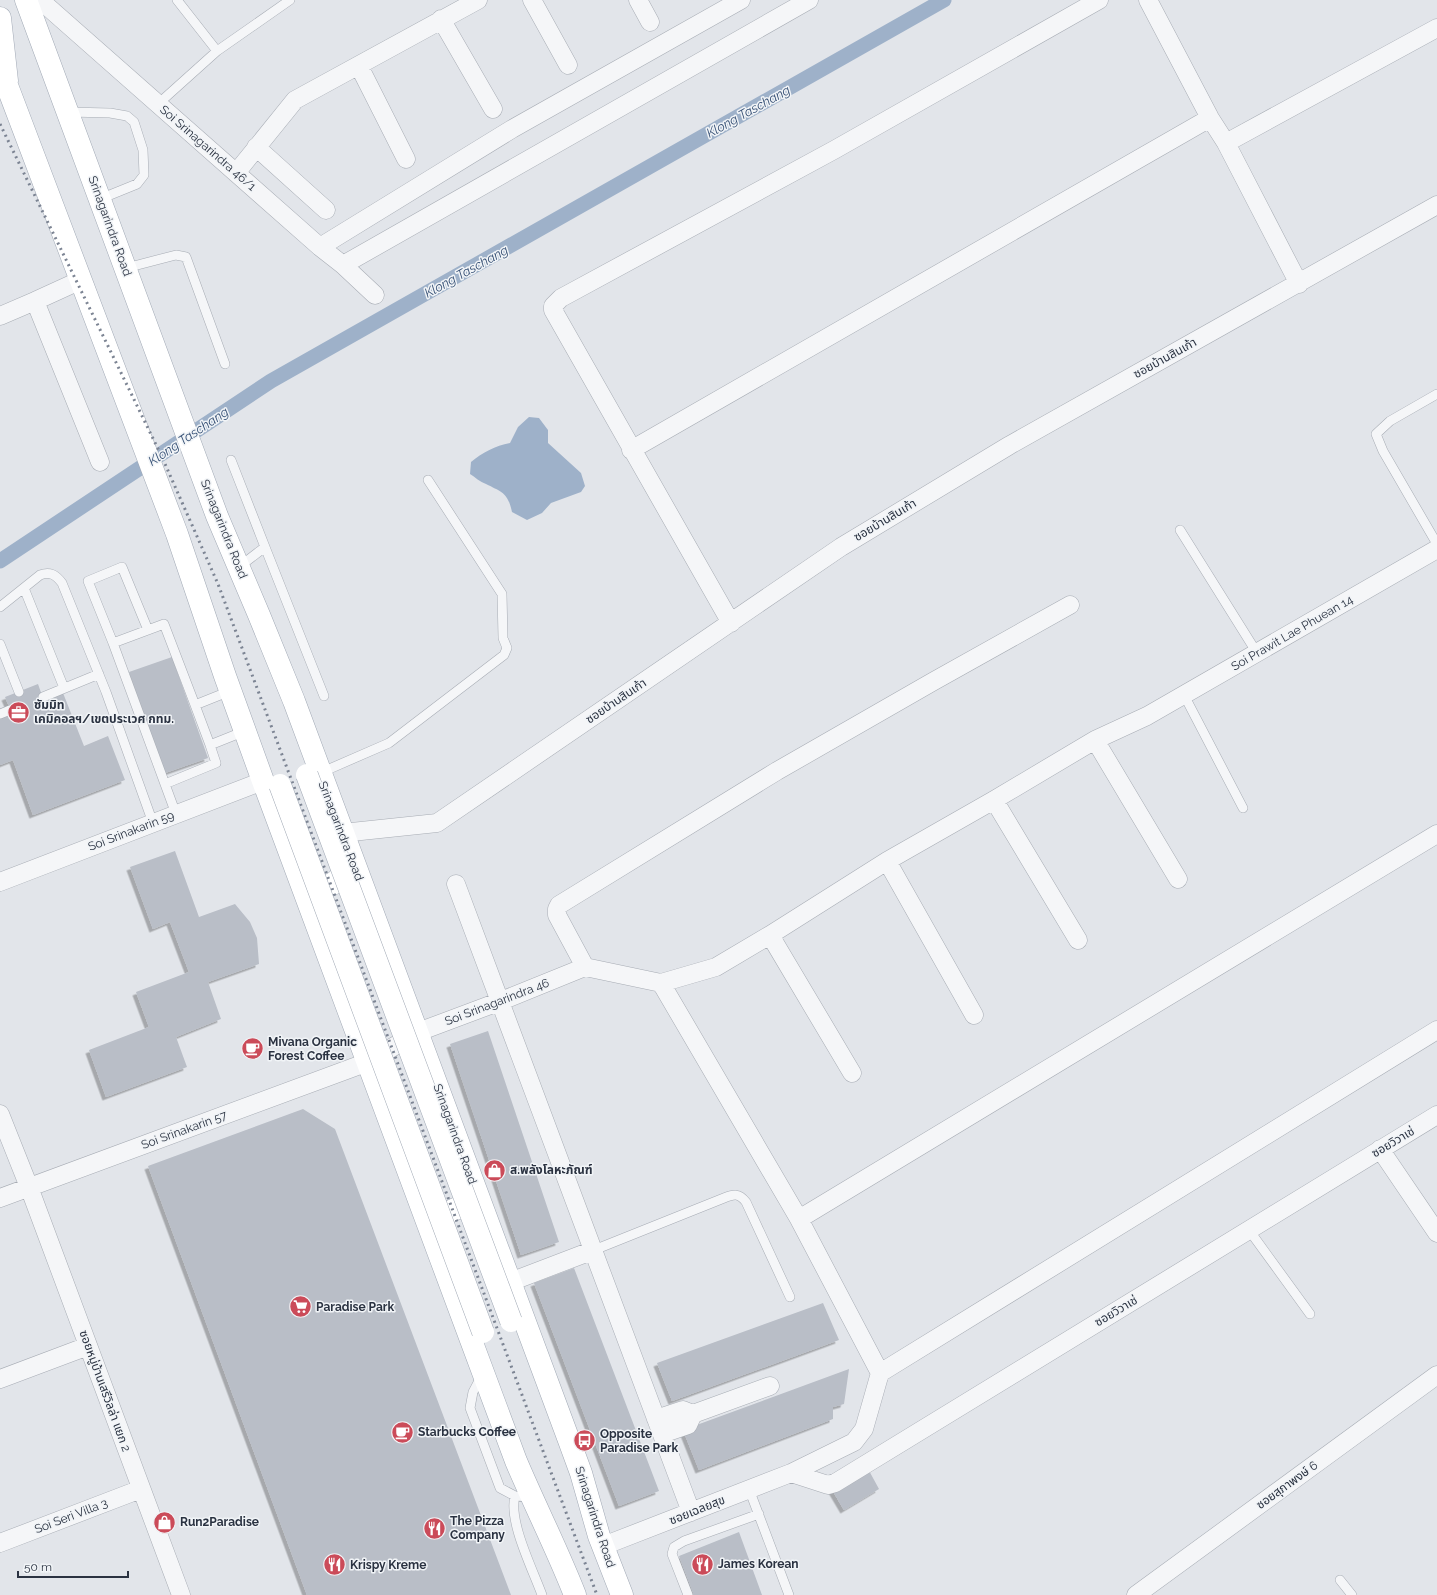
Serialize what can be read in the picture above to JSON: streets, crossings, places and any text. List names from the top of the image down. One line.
{"streets":{"main road":["Srinagarindra Road"],"street":["Soi Srinagarindra 46/1","ซอยบ้านสินเก้า","Soi Prawit Lae Phuean 14","Soi Srinakarin 59","Soi Srinagarindra 46","Soi Srinakarin 57","ซอยวิวาเช่","ซอยหมู่บ้านเสรีวิลล่า แยก 2","ซอยสุภาพงษ์ 6","ซอยเฉลยสุข","Soi Seri Villa 3"]},"crossings":[["Srinagarindra Road","ซอยบ้านสินเก้า"],["Srinagarindra Road","Soi Srinagarindra 46"],["Srinagarindra Road","ซอยเฉลยสุข"],["Soi Srinagarindra 46","Soi Srinakarin 57"],["Soi Srinakarin 57","ซอยหมู่บ้านเสรีวิลล่า แยก 2"],["ซอยวิวาเช่","ซอยเฉลยสุข"],["ซอยหมู่บ้านเสรีวิลล่า แยก 2","Soi Seri Villa 3"]],"water":["Klong Taschang"],"places":{"office":["ซัมมิท เคมิคอลฯ/เขตประเวศ กทม."],"cafe":["Mivana Organic Forest Coffee","Starbucks Coffee"],"shop":["ส.พลังโลหะภัณฑ์","Run2Paradise"],"supermarket":["Paradise Park"],"bus stop":["Opposite Paradise Park"],"restaurant":["The Pizza Company","James Korean","Krispy Kreme"]},"scale_bar":"50 m"}
